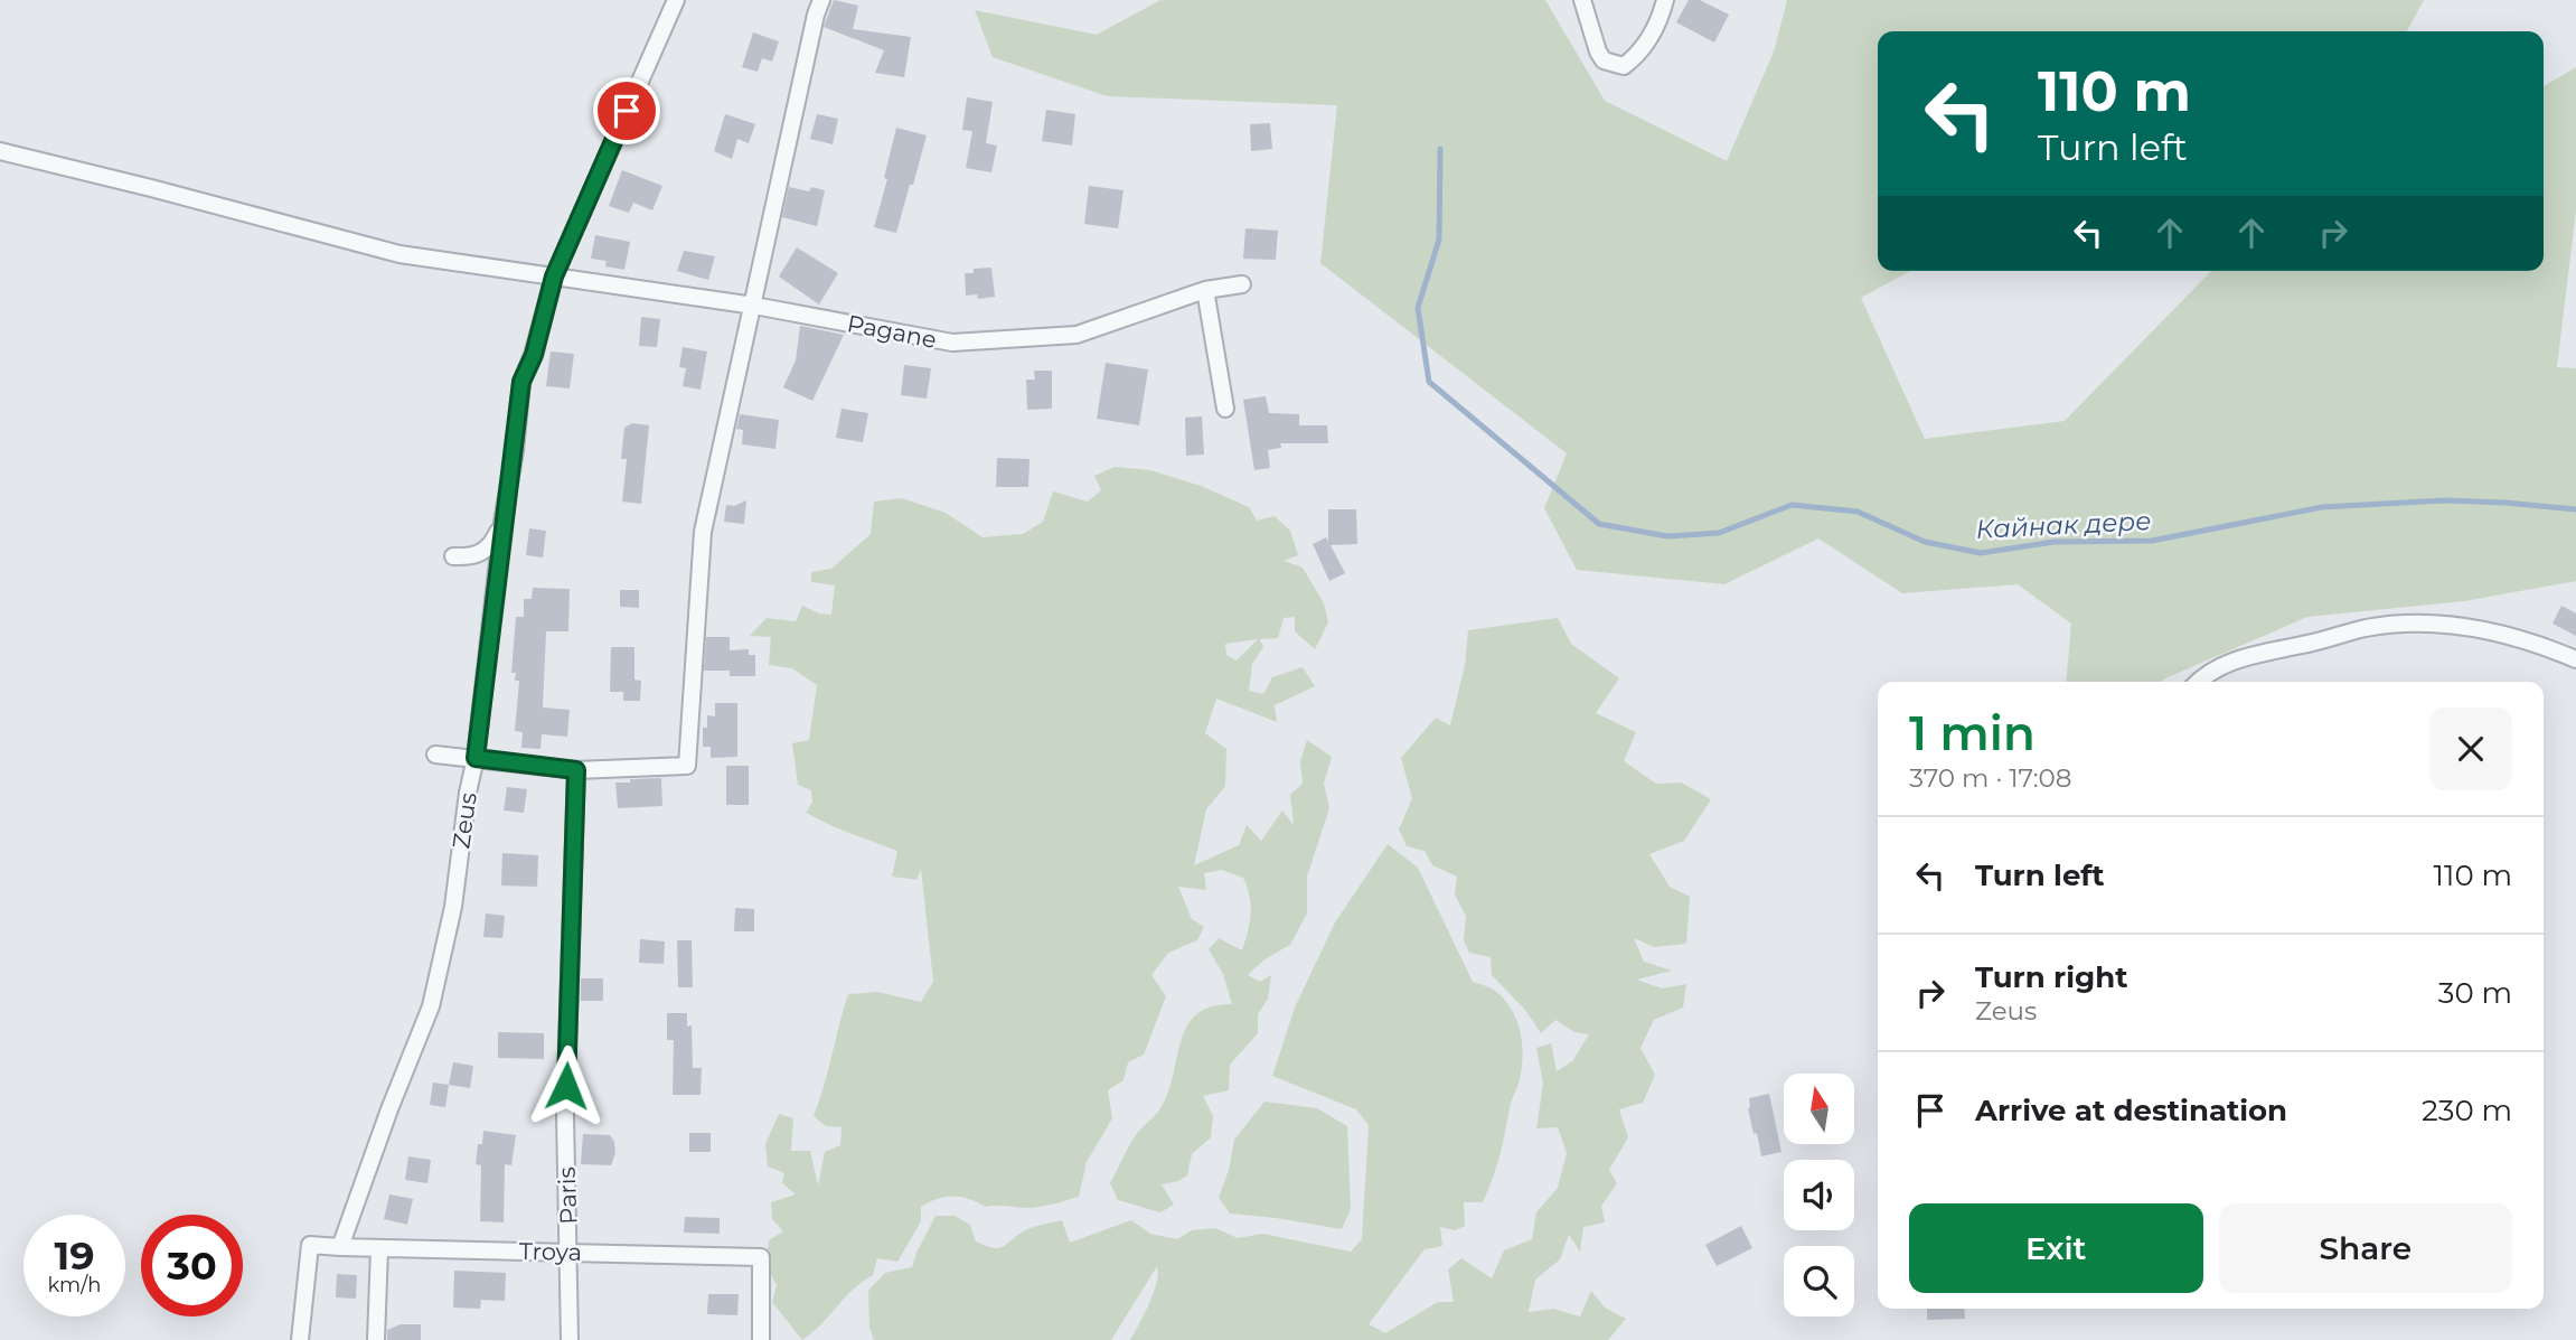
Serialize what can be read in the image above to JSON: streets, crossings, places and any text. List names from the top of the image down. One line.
{"streets":{"street":["Pagane","Zeus","Paris","Troya"]},"crossings":[["Pagane","Zeus"],["Zeus","Troya"],["Paris","Troya"]],"water":["Кайнак дере"],"north":"top","page":{"turn":["110 m","Turn left"],"heading":["1 min","370 m · 17:08"],"list":[{"name":"Turn left","value":"110 m"},{"name":"Turn right","note":"Zeus","value":"30 m"},{"name":"Arrive at destination","value":"230 m"}],"buttons":["Exit","Share"],"speed":"19 km/h","limit":"30"}}
